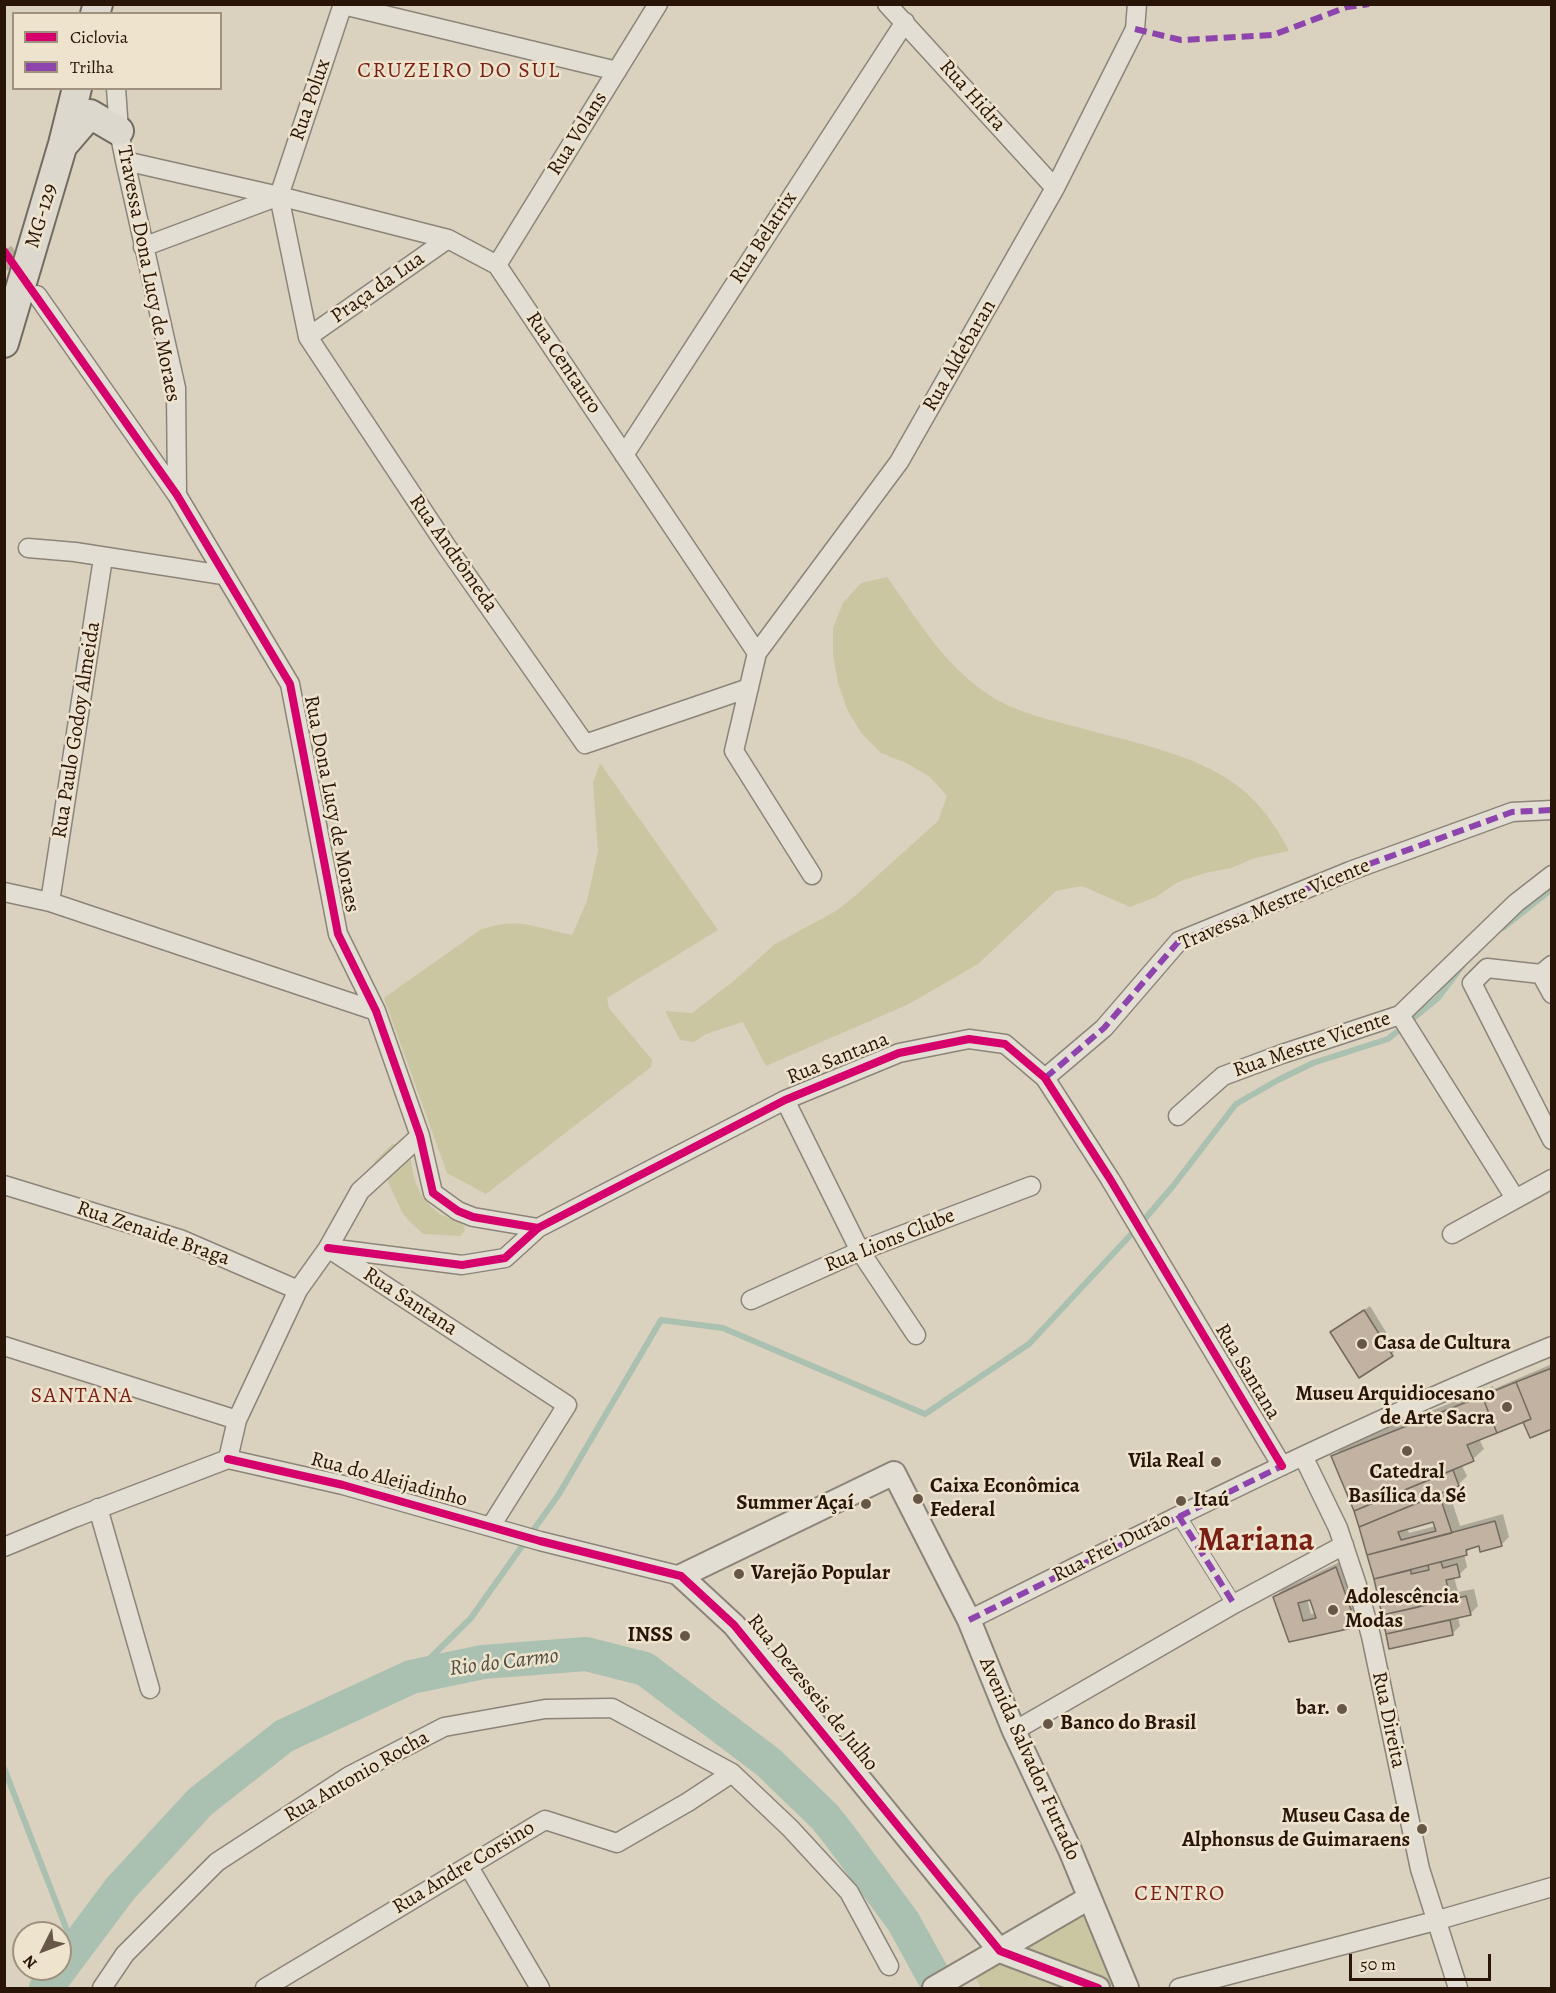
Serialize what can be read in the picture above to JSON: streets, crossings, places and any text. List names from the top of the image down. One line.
{"streets":{"main road":["MG-129"],"street":["Rua Hidra","Rua Polux","Rua Volans","Rua Belatrix","Travessa Dona Lucy de Moraes","Praça da Lua","Rua Aldebaran","Rua Centauro","Rua Andrômeda","Rua Paulo Godoy Almeida","Rua Dona Lucy de Moraes","Travessa Mestre Vicente","Rua Mestre Vicente","Rua Santana","Rua Zenaide Braga","Rua Lions Clube","Rua do Aleijadinho","Rua Frei Durão","Rua Dezesseis de Julho","Rua Direita","Avenida Salvador Furtado","Rua Antonio Rocha","Rua Andre Corsino"]},"crossings":[["Rua Hidra","Rua Belatrix"],["Rua Hidra","Rua Aldebaran"],["Rua Polux","Rua Centauro"],["Rua Polux","Rua Andrômeda"],["Rua Volans","Rua Centauro"],["Rua Belatrix","Rua Centauro"],["Travessa Dona Lucy de Moraes","Rua Centauro"],["Travessa Dona Lucy de Moraes","Rua Dona Lucy de Moraes"],["Praça da Lua","Rua Centauro"],["Praça da Lua","Rua Andrômeda"],["Rua Aldebaran","Rua Centauro"],["Rua Aldebaran","Rua Andrômeda"],["Rua Centauro","Rua Andrômeda"],["Rua Dona Lucy de Moraes","Rua Santana"],["Travessa Mestre Vicente","Rua Santana"],["Rua Santana","Rua do Aleijadinho"],["Rua Santana","Rua Frei Durão"],["Rua do Aleijadinho","Rua Dezesseis de Julho"],["Rua Frei Durão","Rua Direita"],["Rua Frei Durão","Avenida Salvador Furtado"],["Rua Dezesseis de Julho","Avenida Salvador Furtado"],["Rua Antonio Rocha","Rua Andre Corsino"]],"districts":["CRUZEIRO DO SUL","SANTANA","Mariana","CENTRO"],"water":["Rio do Carmo"],"places":["Casa de Cultura","Museu Arquidiocesano de Arte Sacra","Catedral Basílica da Sé","Vila Real","Caixa Econômica Federal","Itaú","Summer Açaí","Varejão Popular","Adolescência Modas","INSS","bar.","Banco do Brasil","Museu Casa de Alphonsus de Guimaraens"],"legend":["Ciclovia","Trilha"],"scale_bar":"50 m","north":"bottom left"}
